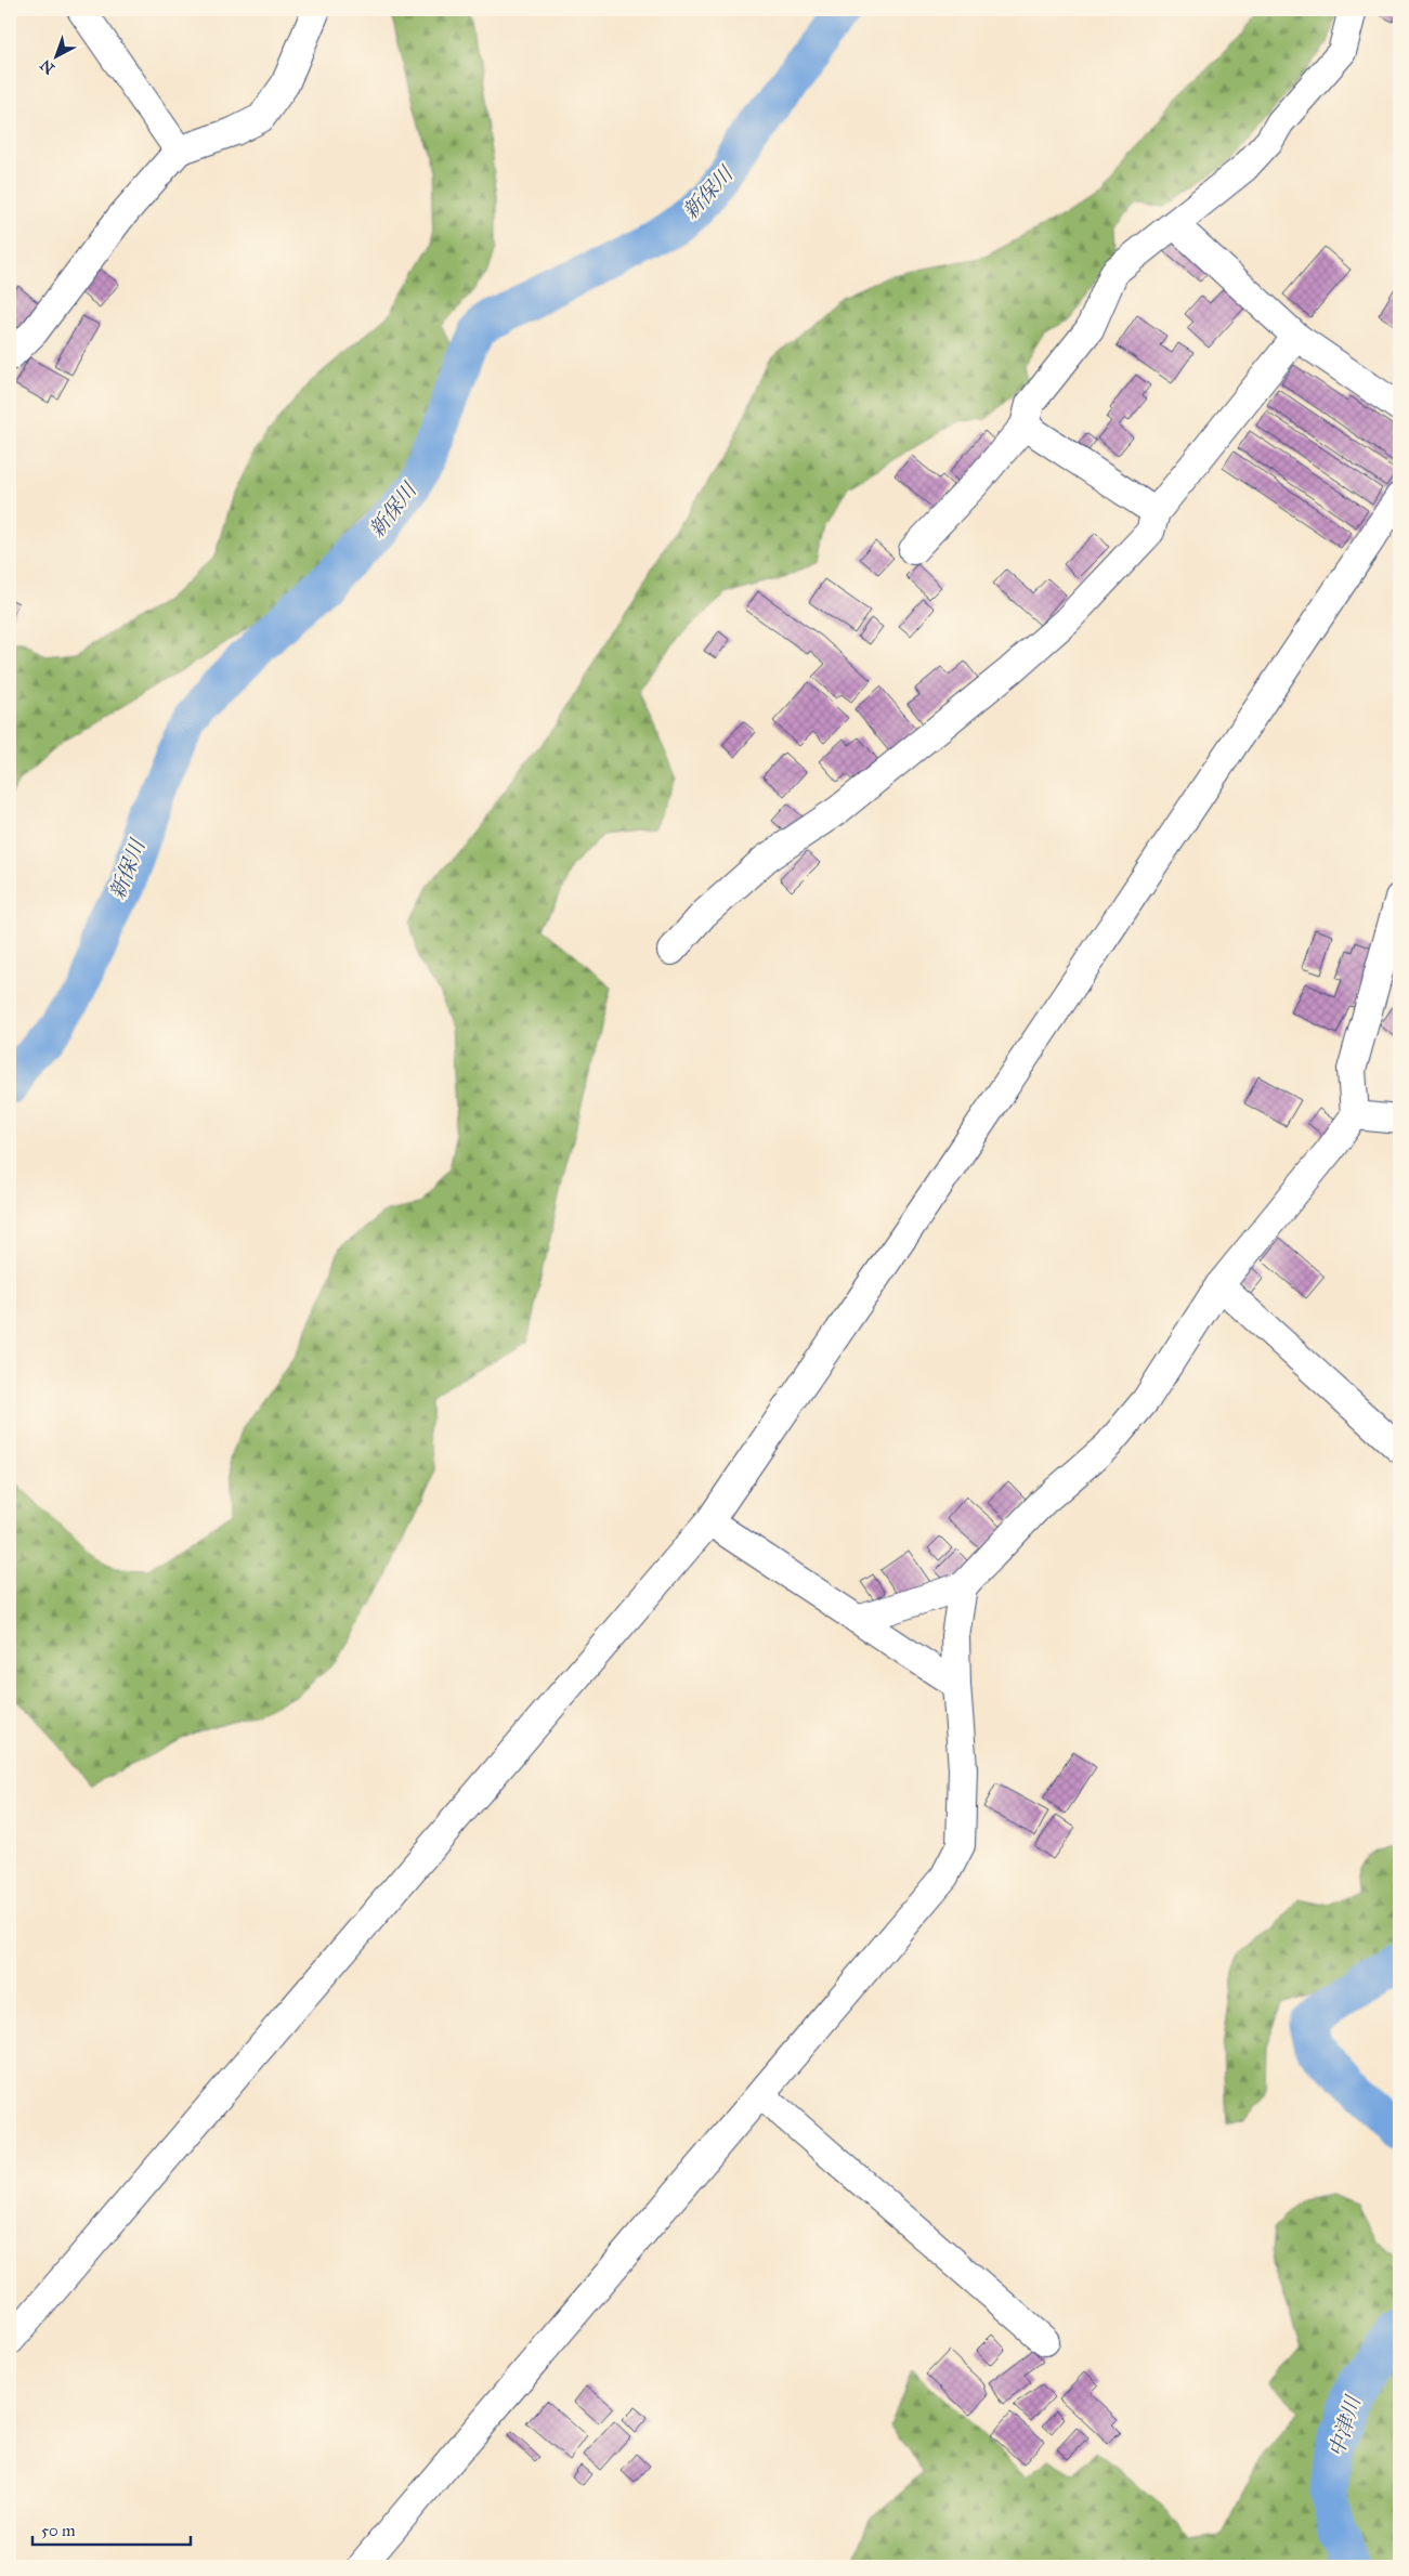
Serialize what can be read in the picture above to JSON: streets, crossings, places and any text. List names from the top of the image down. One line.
{"water":["新保川","中津川"],"scale_bar":"50 m","north":"bottom left"}
